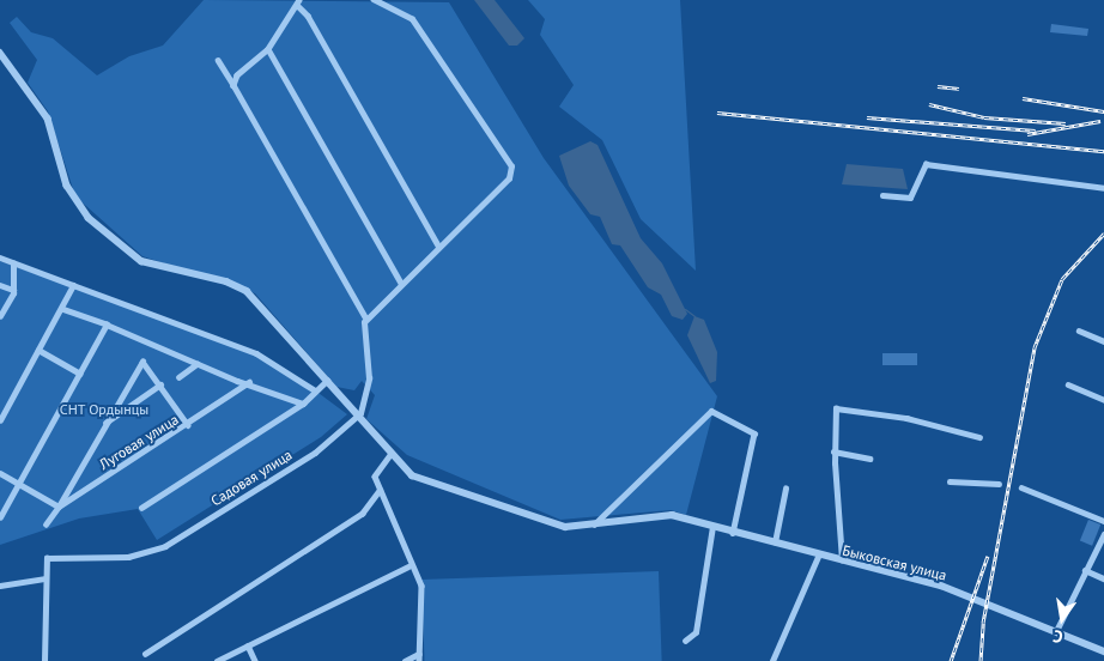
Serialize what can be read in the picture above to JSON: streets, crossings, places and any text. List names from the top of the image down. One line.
{"streets":{"street":["Луговая улица","Садовая улица","Быковская улица"]},"parks":["СНТ Ордынцы"],"north":"bottom"}
